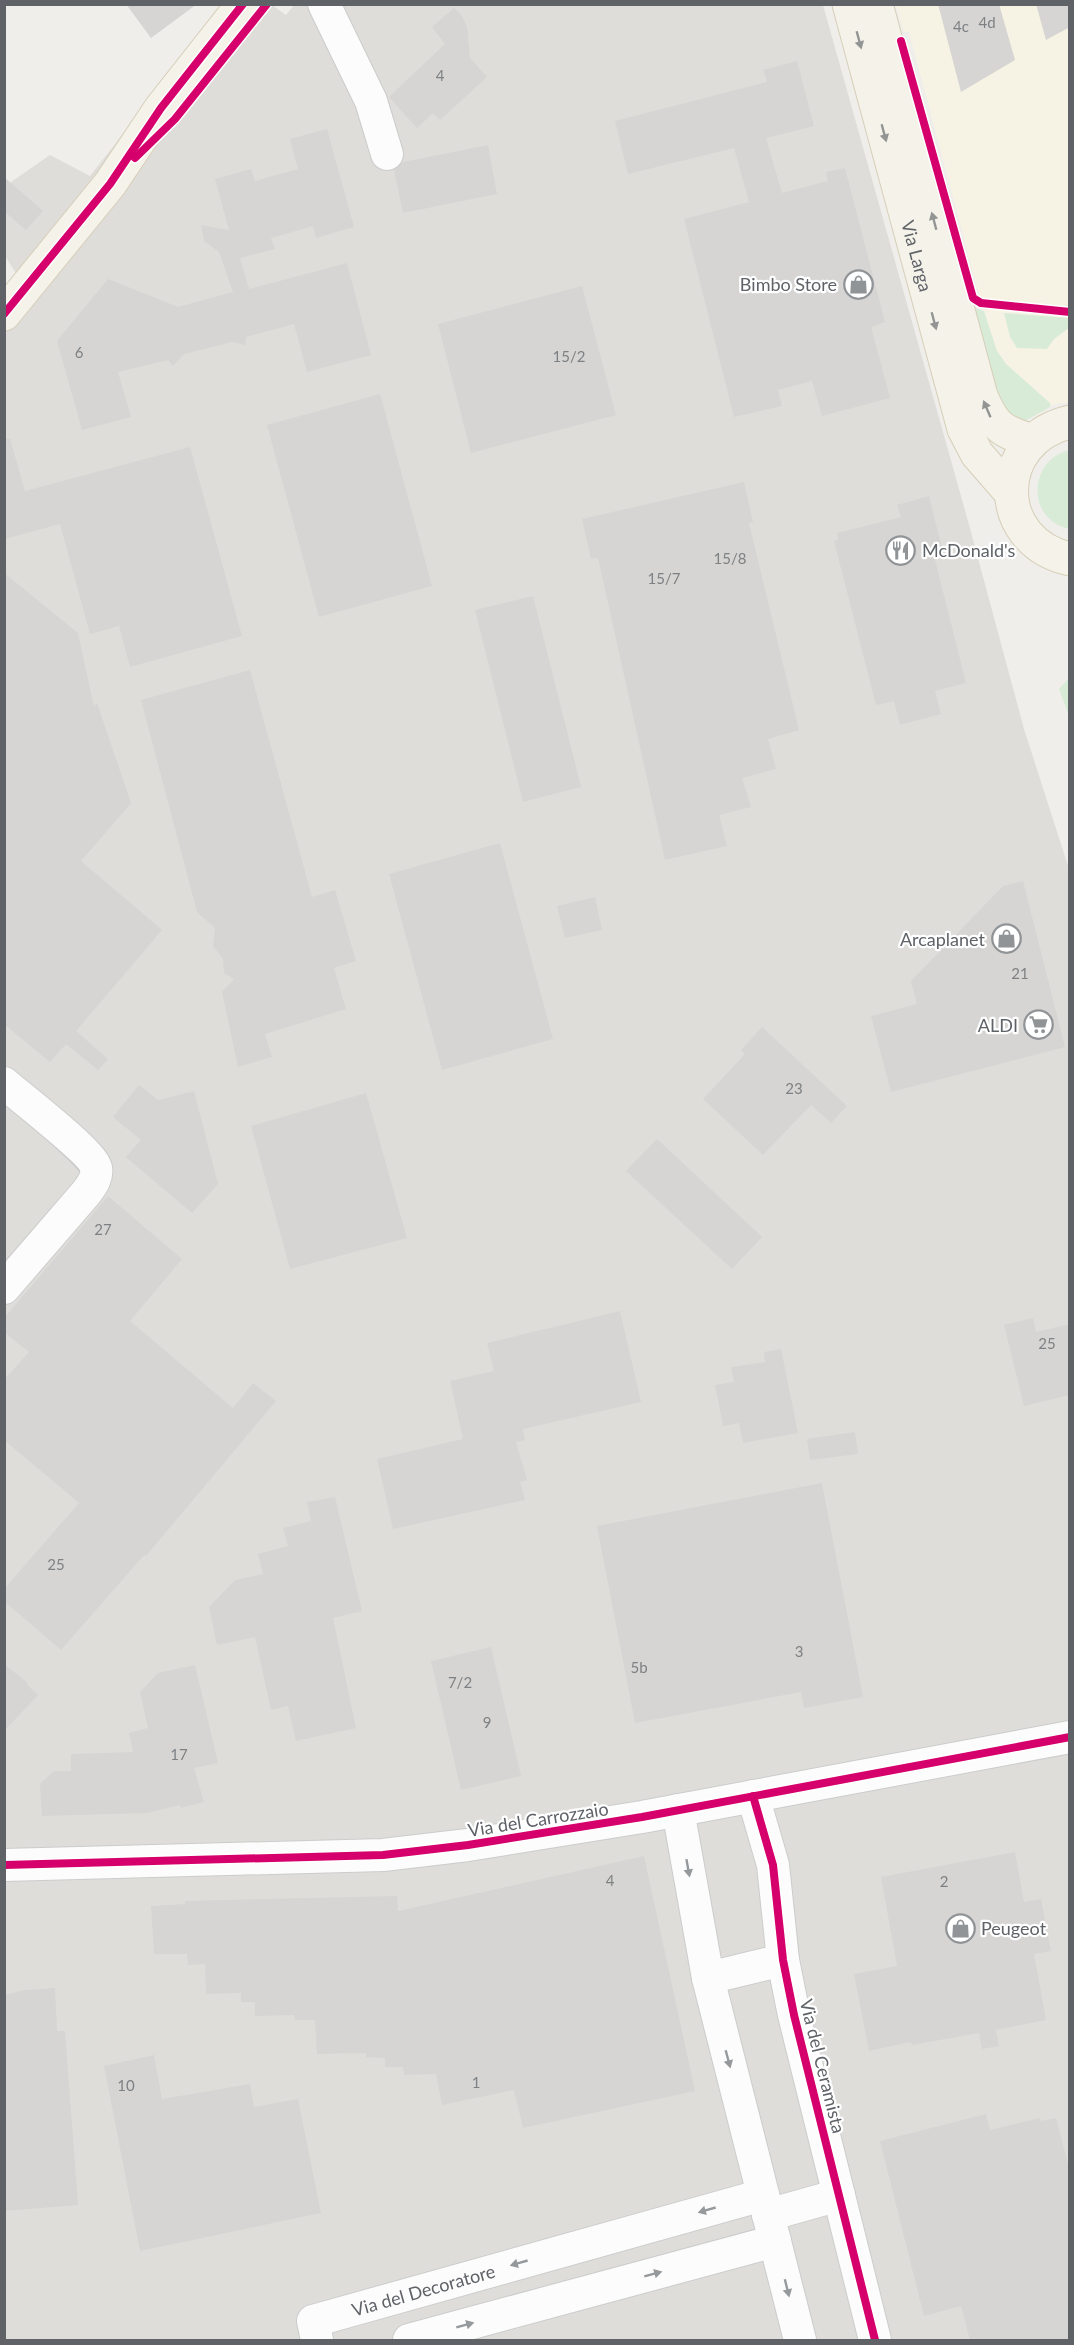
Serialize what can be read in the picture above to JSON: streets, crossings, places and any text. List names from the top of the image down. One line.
{"streets":{"main road":["Via Larga"],"street":["Via del Carrozzaio","Via del Ceramista","Via del Decoratore"]},"crossings":[["Via del Carrozzaio","Via del Ceramista"]],"places":{"shop":["Bimbo Store","Arcaplanet","Peugeot"],"restaurant":["McDonald's"],"supermarket":["ALDI"]},"house_numbers":["4d","4c","4","6","15/2","15/8","15/7","21","23","27","25","25","3","5b","7/2","9","17","4","2","1","10"]}
